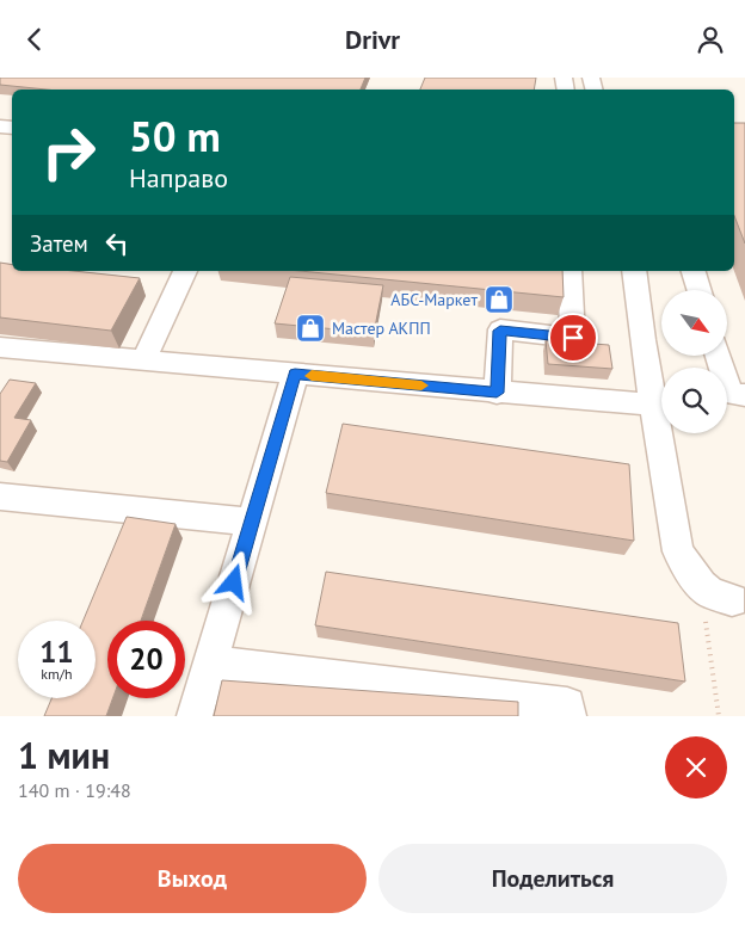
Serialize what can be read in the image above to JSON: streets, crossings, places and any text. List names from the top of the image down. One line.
{"places":{"shop":["АБС-Маркет","Мастер АКПП"]},"north":"bottom right","page":{"header":"Drivr","turn":["50 m","Направо"],"then":"Затем","speed":"11 km/h","limit":"20","heading":["1 мин","140 m · 19:48"],"buttons":["Выход","Поделиться"]}}
